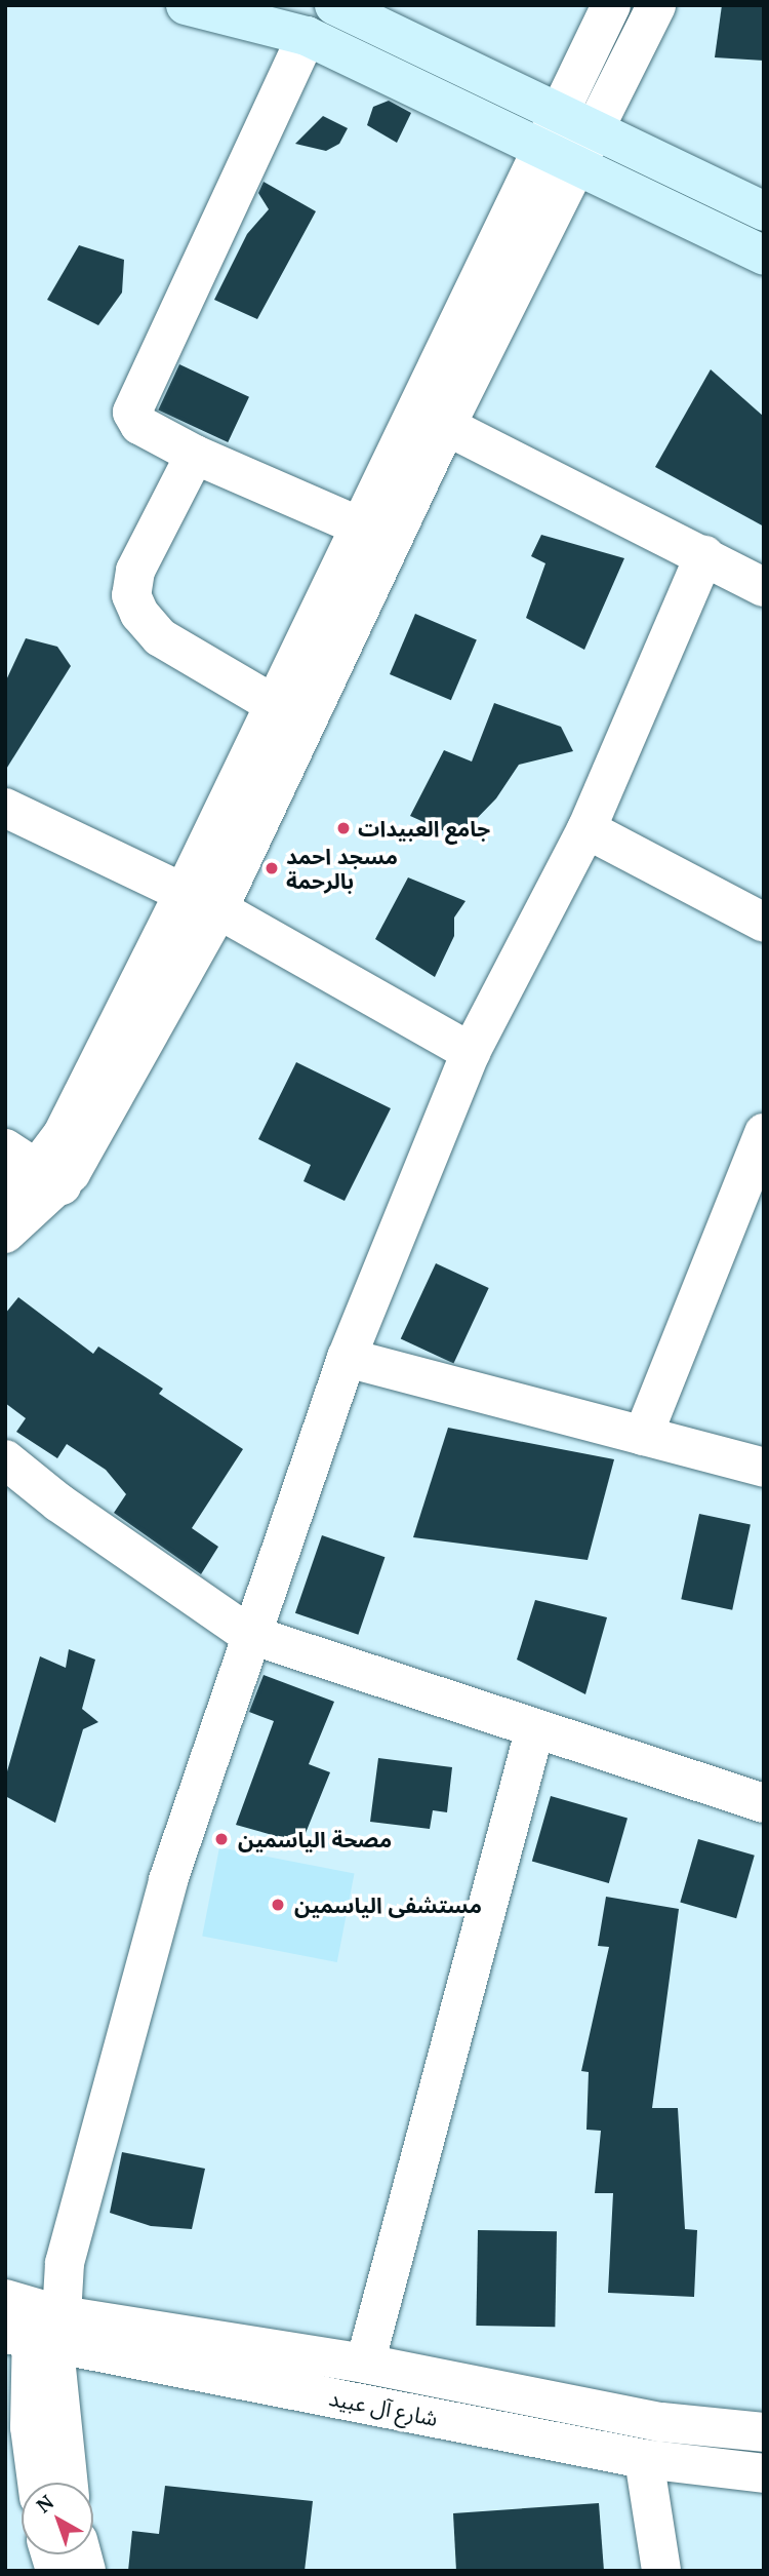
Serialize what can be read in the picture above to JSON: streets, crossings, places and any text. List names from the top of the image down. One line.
{"streets":{"street":["شارع آل عبيد"]},"places":["جامع العبيدات","مسجد احمد بالرحمة","مصحة الياسمين","مستشفى الياسمين"],"north":"top left"}
